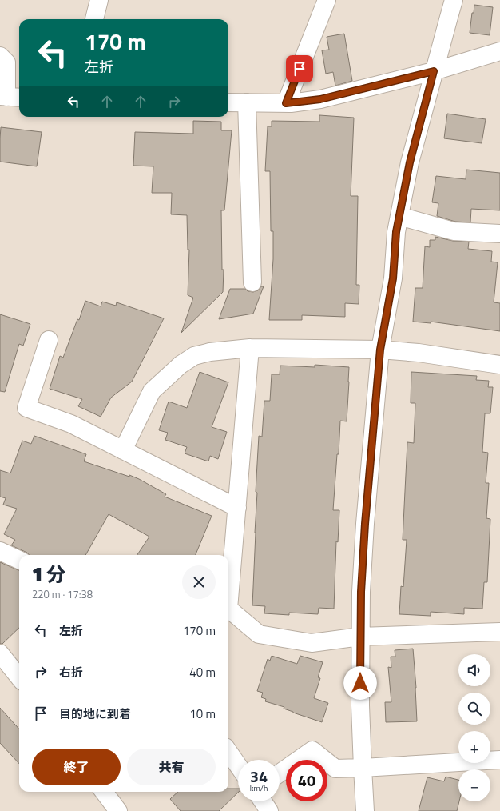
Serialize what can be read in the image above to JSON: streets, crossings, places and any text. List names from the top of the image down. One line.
{"page":{"turn":["170 m","左折"],"heading":["1 分","220 m · 17:38"],"list":[{"name":"左折","value":"170 m"},{"name":"右折","value":"40 m"},{"name":"目的地に到着","value":"10 m"}],"map_buttons":["+","−"],"buttons":["終了","共有"],"speed":"34 km/h","limit":"40"}}
